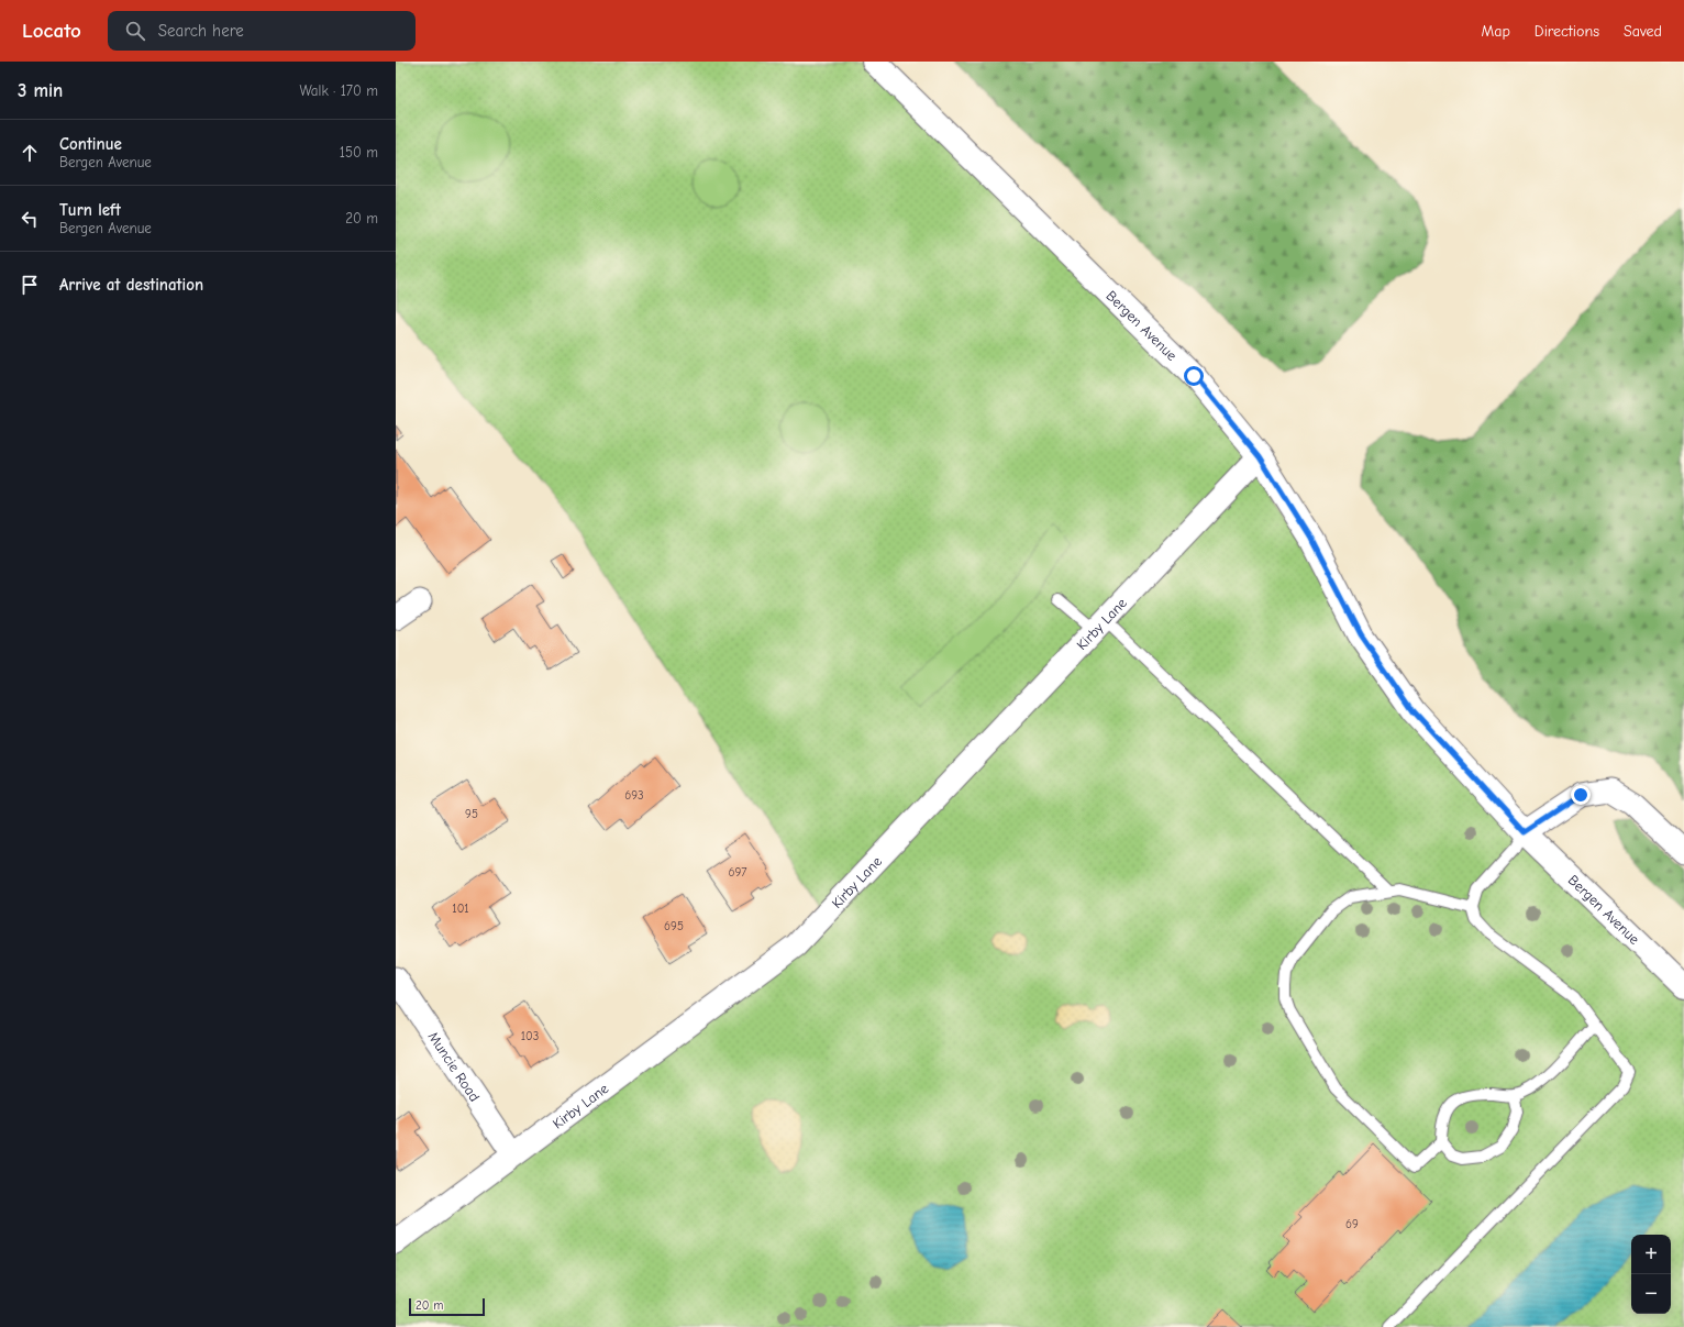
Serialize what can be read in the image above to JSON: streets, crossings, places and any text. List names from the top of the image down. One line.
{"streets":{"main road":["Bergen Avenue"],"street":["Kirby Lane","Muncie Road"]},"crossings":[["Bergen Avenue","Kirby Lane"],["Kirby Lane","Muncie Road"]],"house_numbers":["693","95","697","101","695","103","69"],"scale_bar":"20 m","page":{"header":"Locato","search":"Search here","nav":["Map","Directions","Saved"],"heading":["3 min","Walk · 170 m"],"list":[["Continue","Bergen Avenue","150 m"],["Turn left","Bergen Avenue","20 m"],"Arrive at destination"],"map_buttons":["+","−"],"scale":"20 m"}}
